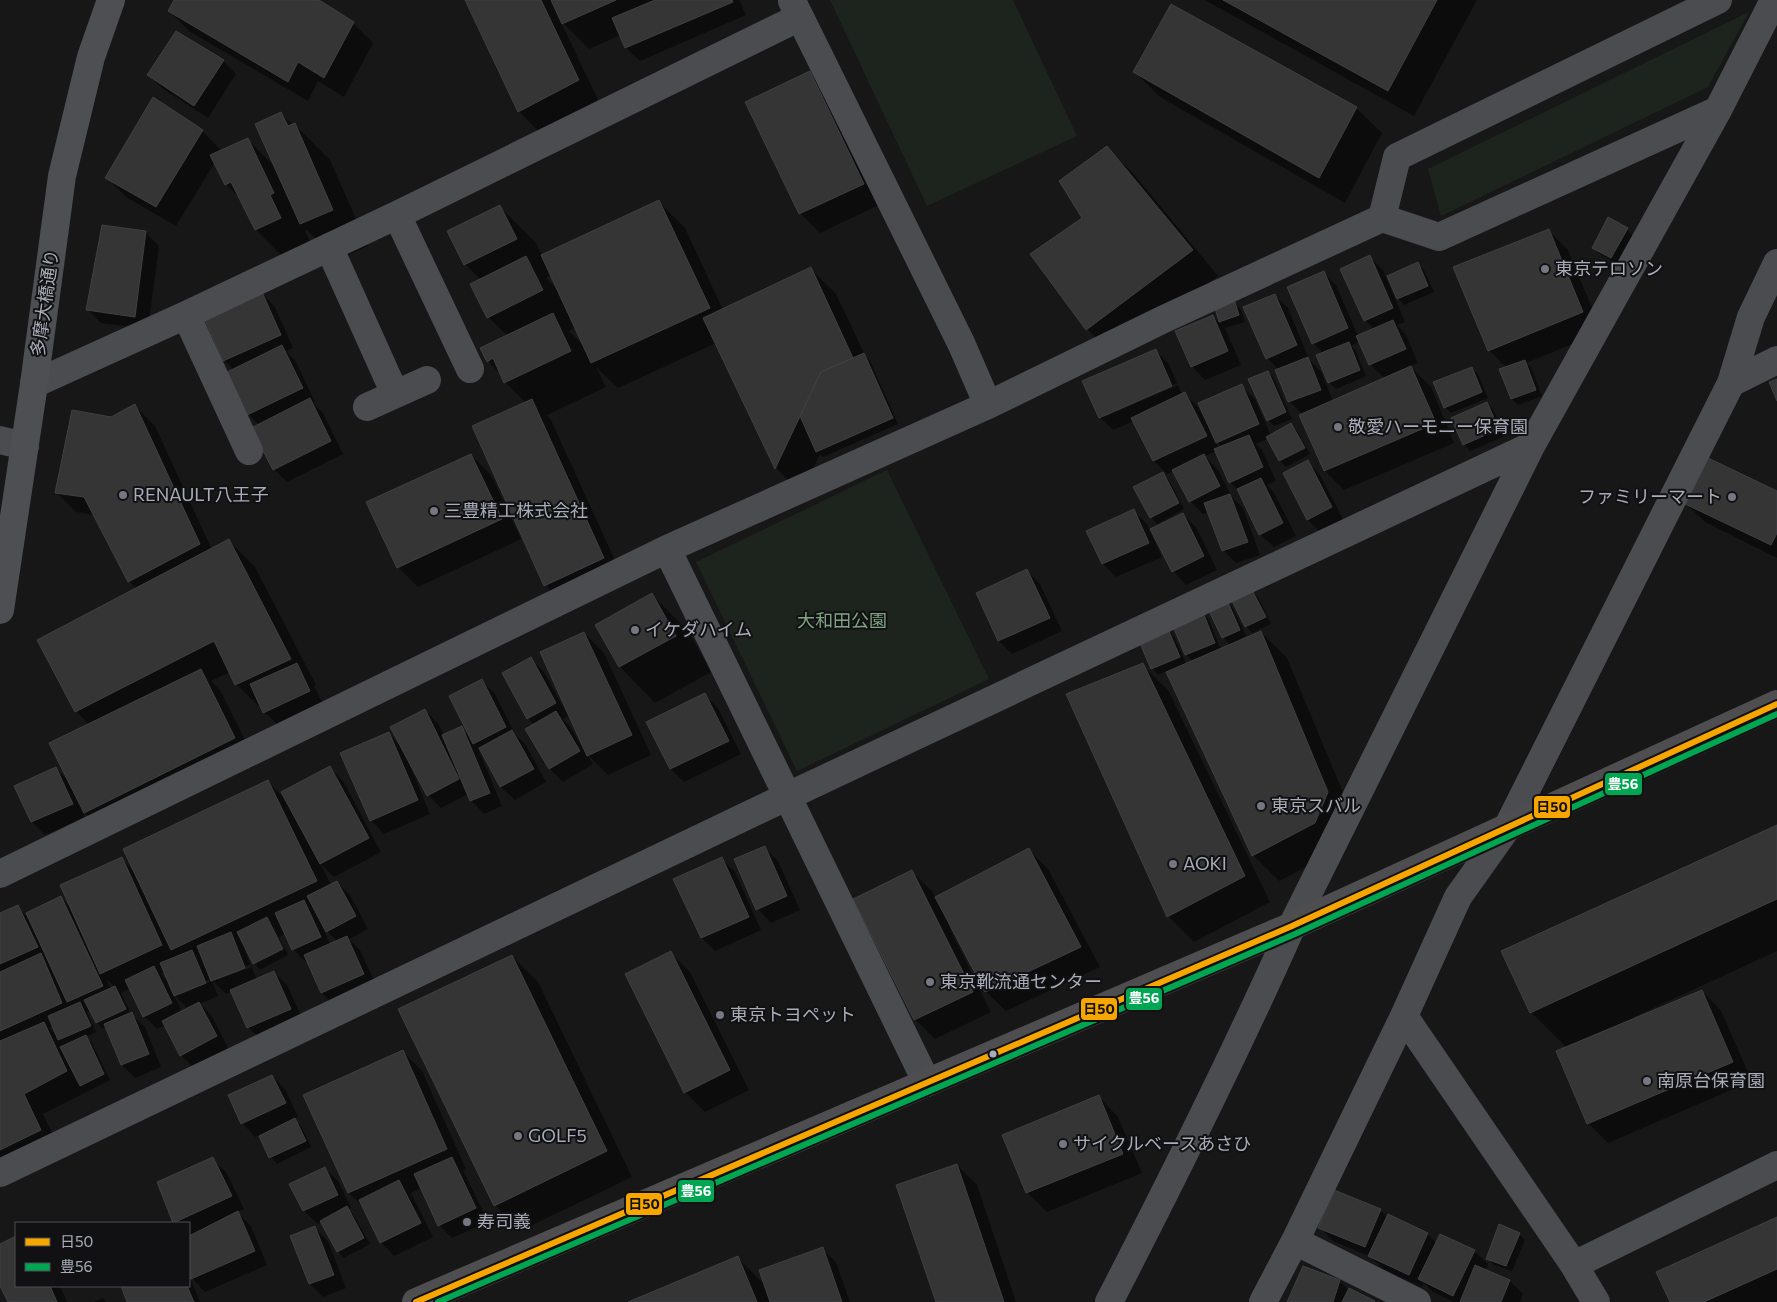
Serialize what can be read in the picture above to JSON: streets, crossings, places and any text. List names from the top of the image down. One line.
{"streets":{"main road":["多摩大橋通り"]},"parks":["大和田公園"],"places":["東京テロソン","敬愛ハーモニー保育園","RENAULT八王子","ファミリーマート","三豊精工株式会社","イケダハイム","東京スバル","AOKI","東京靴流通センター","東京トヨペット","南原台保育園","GOLF5","サイクルベースあさひ","寿司義"],"lines":["transit line 日50","transit line 豊56"],"legend":["日50","豊56"]}
